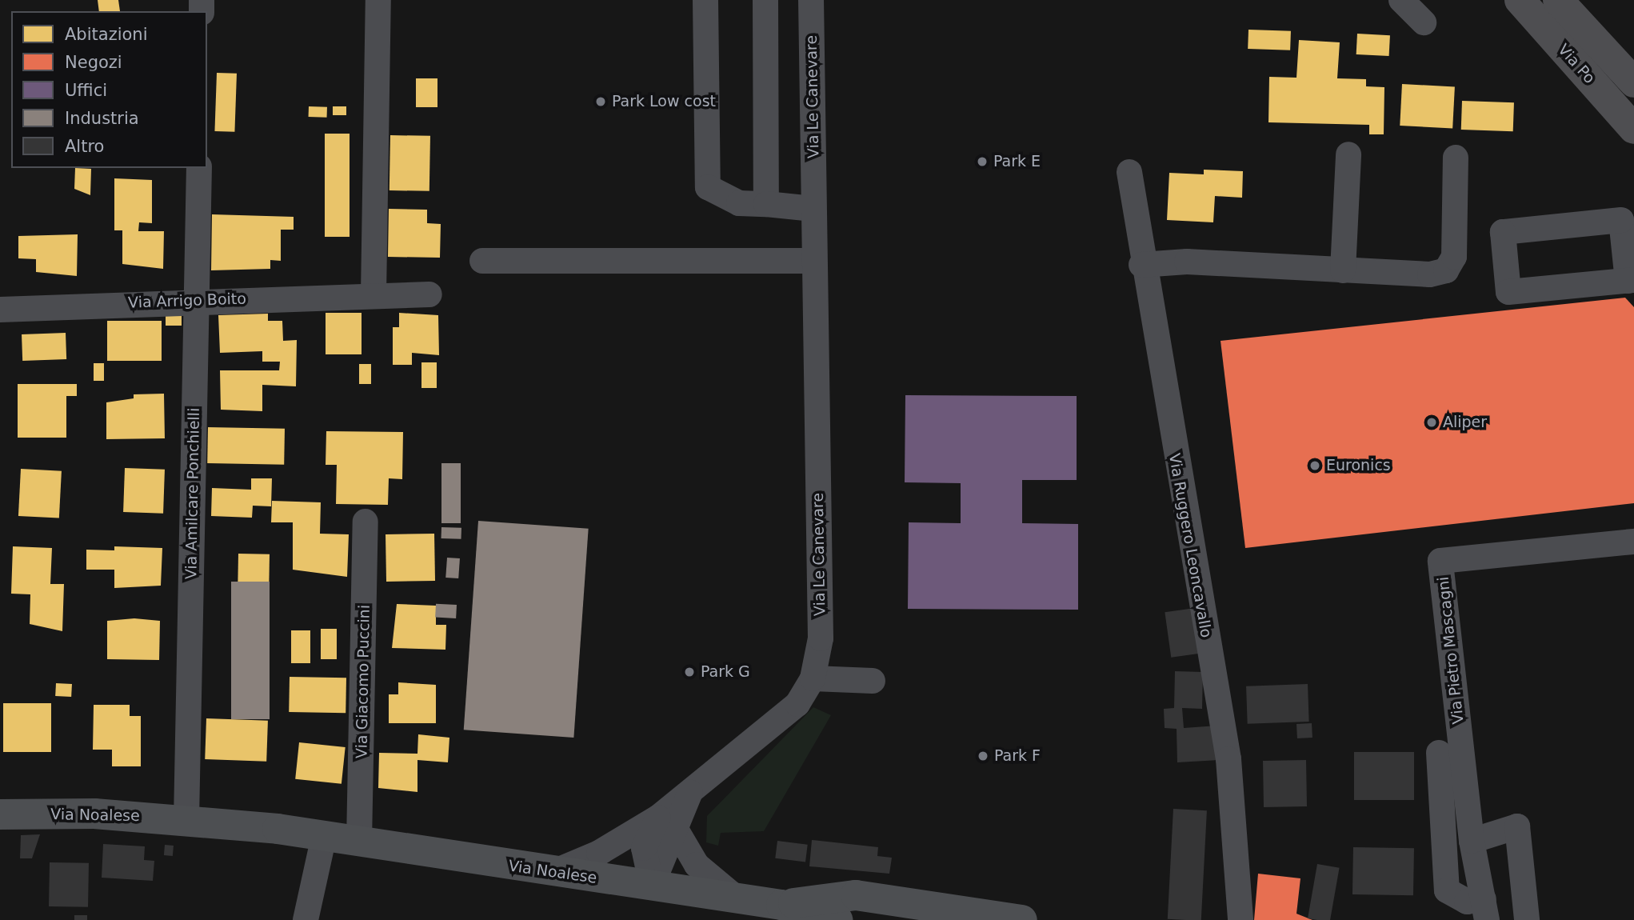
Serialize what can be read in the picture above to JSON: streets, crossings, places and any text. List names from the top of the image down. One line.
{"streets":{"highway":["Via Po"],"main road":["Via Noalese"],"street":["Via Le Canevare","Via Arrigo Boito","Via Amilcare Ponchielli","Via Ruggero Leoncavallo","Via Pietro Mascagni","Via Giacomo Puccini"]},"crossings":[["Via Le Canevare","Via Noalese"],["Via Arrigo Boito","Via Amilcare Ponchielli"],["Via Amilcare Ponchielli","Via Noalese"],["Via Giacomo Puccini","Via Noalese"]],"places":["Park Low cost","Park E","Aliper","Euronics","Park G","Park F"],"legend":["Abitazioni","Negozi","Uffici","Industria","Altro"]}
